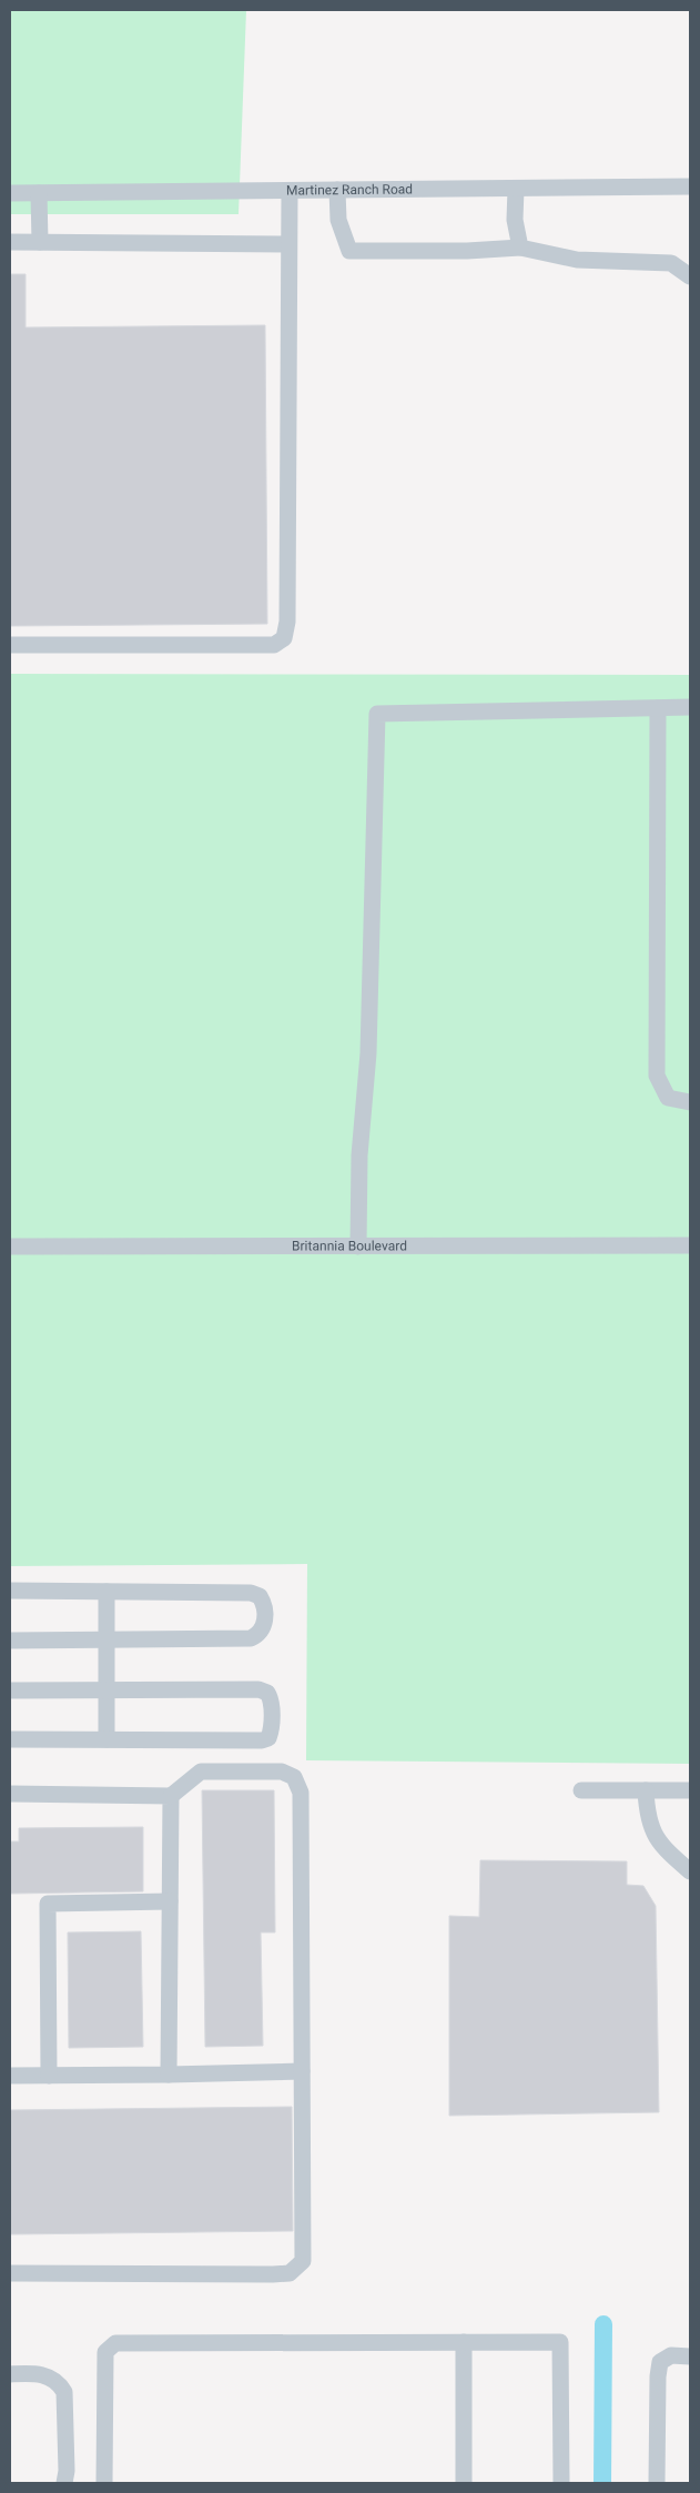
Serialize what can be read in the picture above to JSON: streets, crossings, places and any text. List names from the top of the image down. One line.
{"streets":{"street":["Martinez Ranch Road","Britannia Boulevard"]}}
